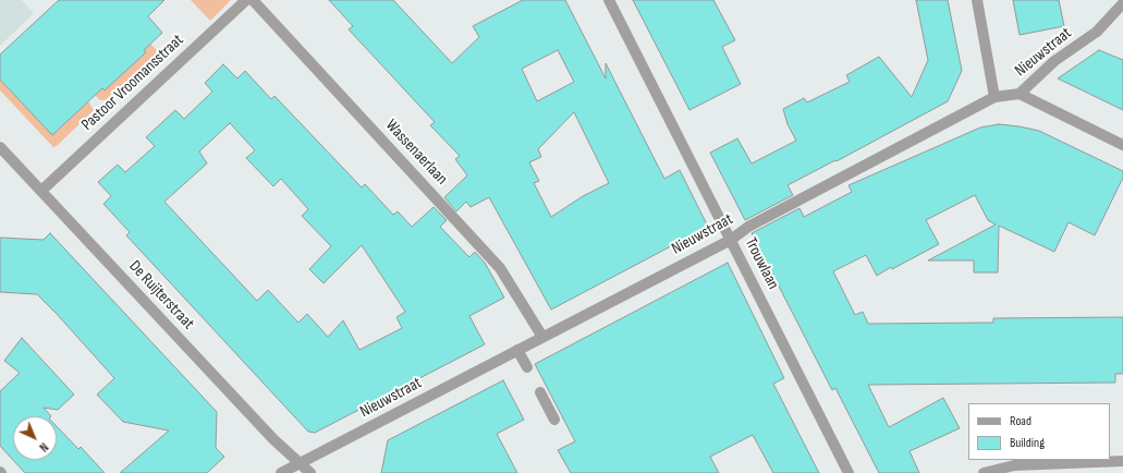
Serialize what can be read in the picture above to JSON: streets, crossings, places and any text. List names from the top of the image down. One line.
{"streets":{"street":["Nieuwstraat","Pastoor Vroomansstraat","Wassenaerlaan","Trouwlaan","De Ruijterstraat"]},"crossings":[["Nieuwstraat","Wassenaerlaan"],["Nieuwstraat","Trouwlaan"],["Nieuwstraat","De Ruijterstraat"],["Pastoor Vroomansstraat","De Ruijterstraat"]],"legend":["Road","Building"],"north":"bottom right"}
